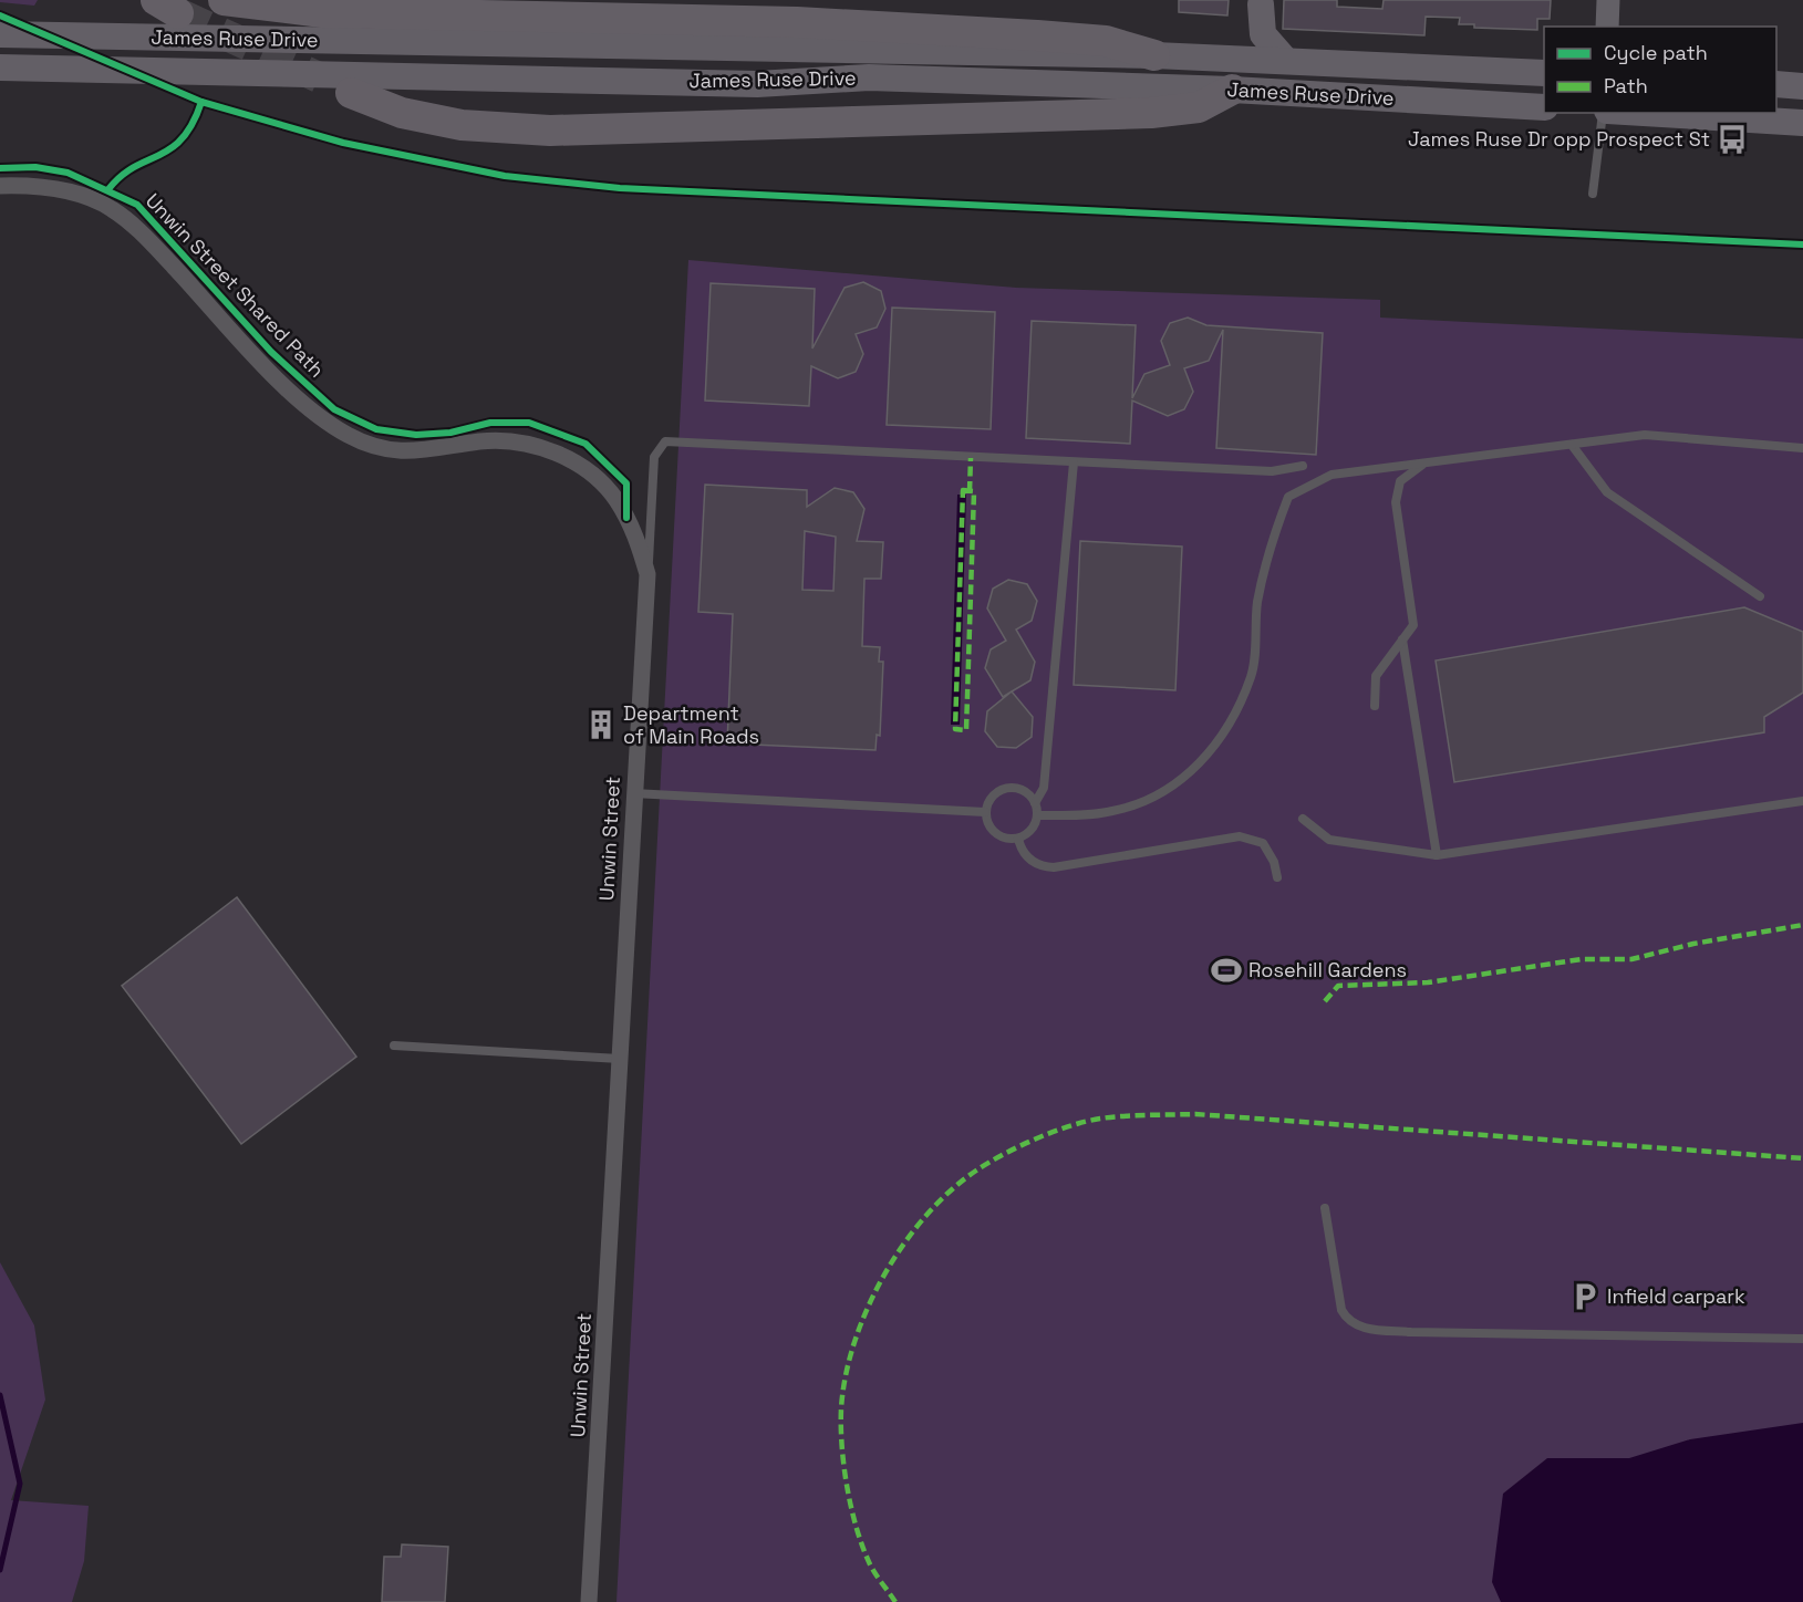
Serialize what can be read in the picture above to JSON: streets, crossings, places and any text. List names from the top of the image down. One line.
{"streets":{"main road":["James Ruse Drive"],"street":["Unwin Street"],"cycle path":["Unwin Street Shared Path"]},"places":{"bus stop":["James Ruse Dr opp Prospect St"],"building":["Department of Main Roads"],"sports":["Rosehill Gardens"],"parking":["Infield carpark"]},"legend":["Cycle path","Path"]}
